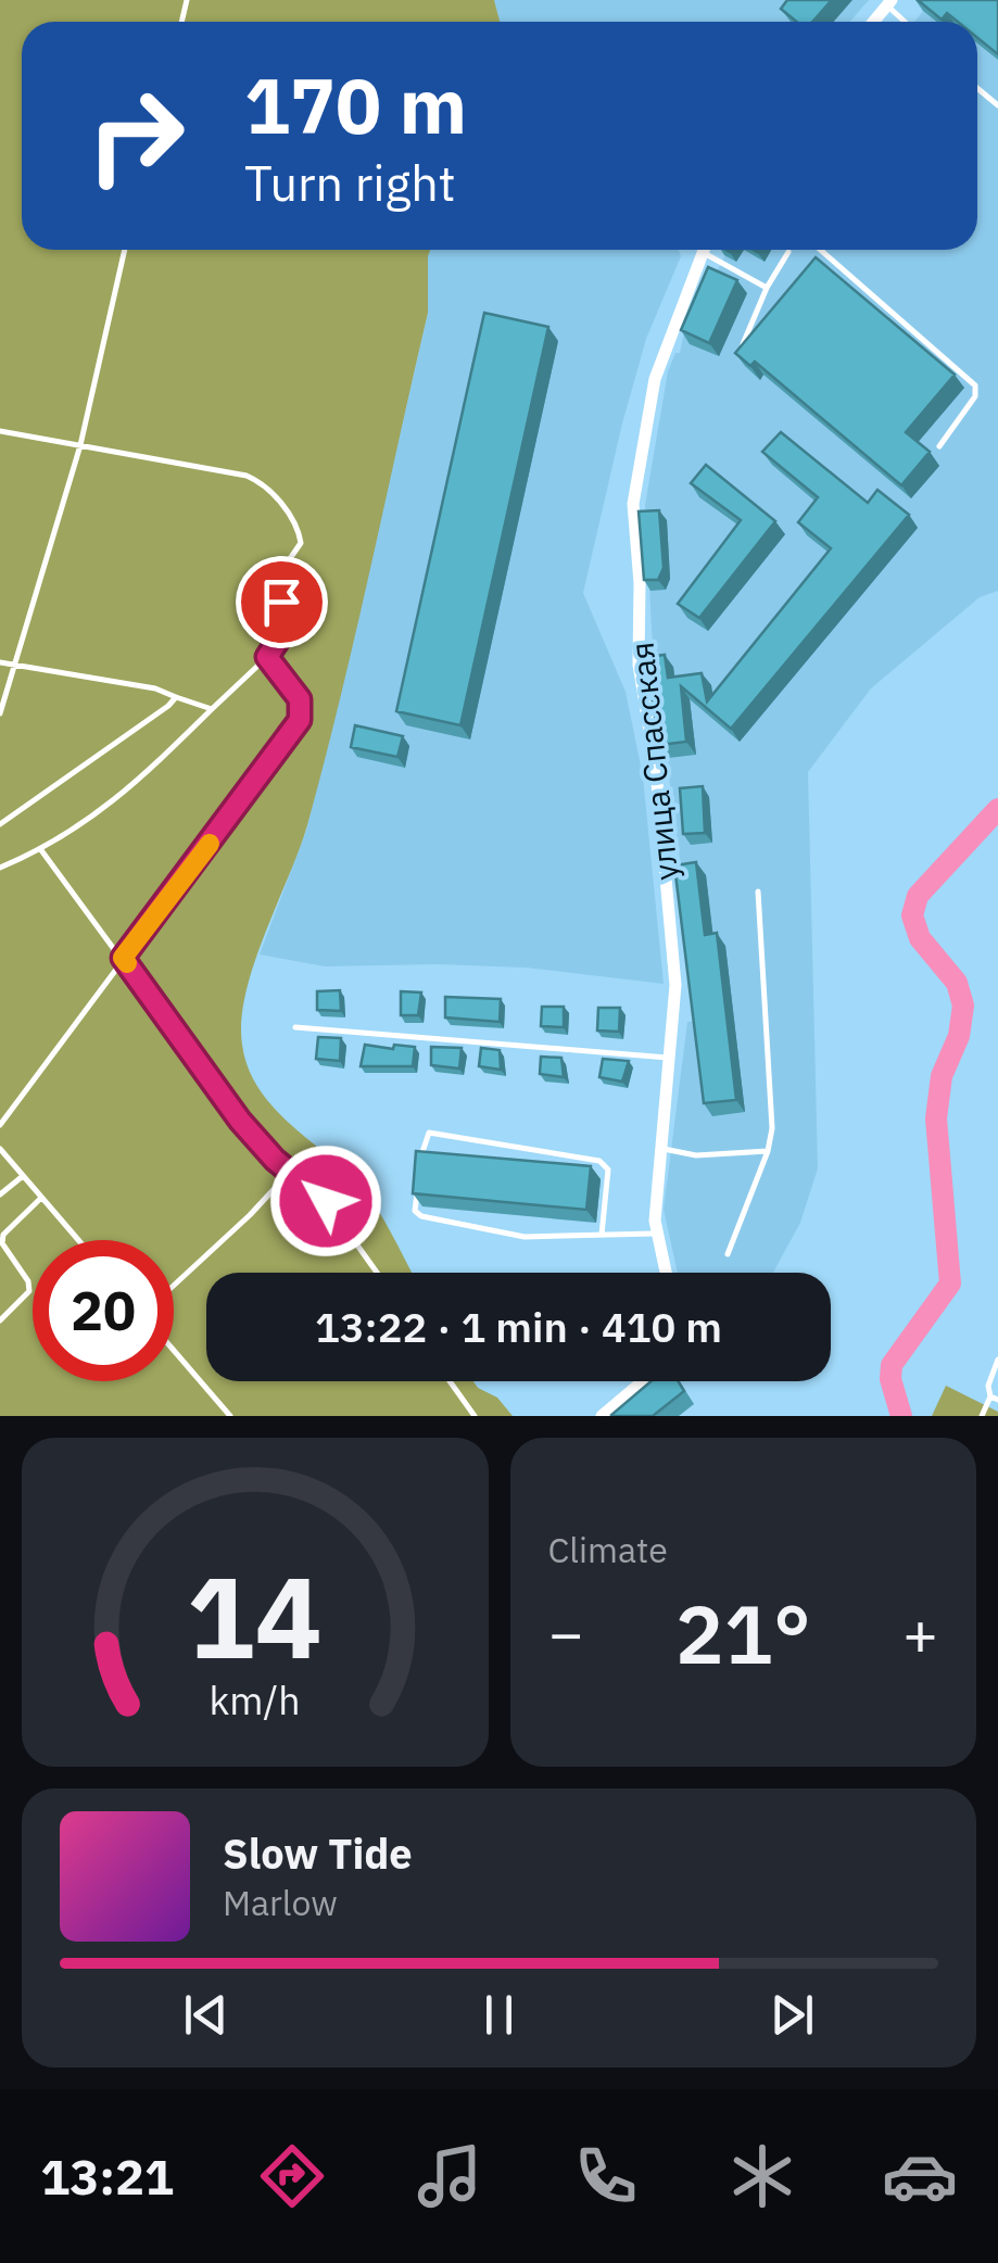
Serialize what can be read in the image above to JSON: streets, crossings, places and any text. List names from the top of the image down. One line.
{"streets":{"street":["улица Спасская"]},"page":{"turn":["170 m","Turn right"],"limit":"20","trip":"13:22 · 1 min · 410 m","tile":"Climate","heat":["−","21°","+"],"song":["Slow Tide","Marlow"],"tabs":"13:21","gauge":["14","km/h"]}}
